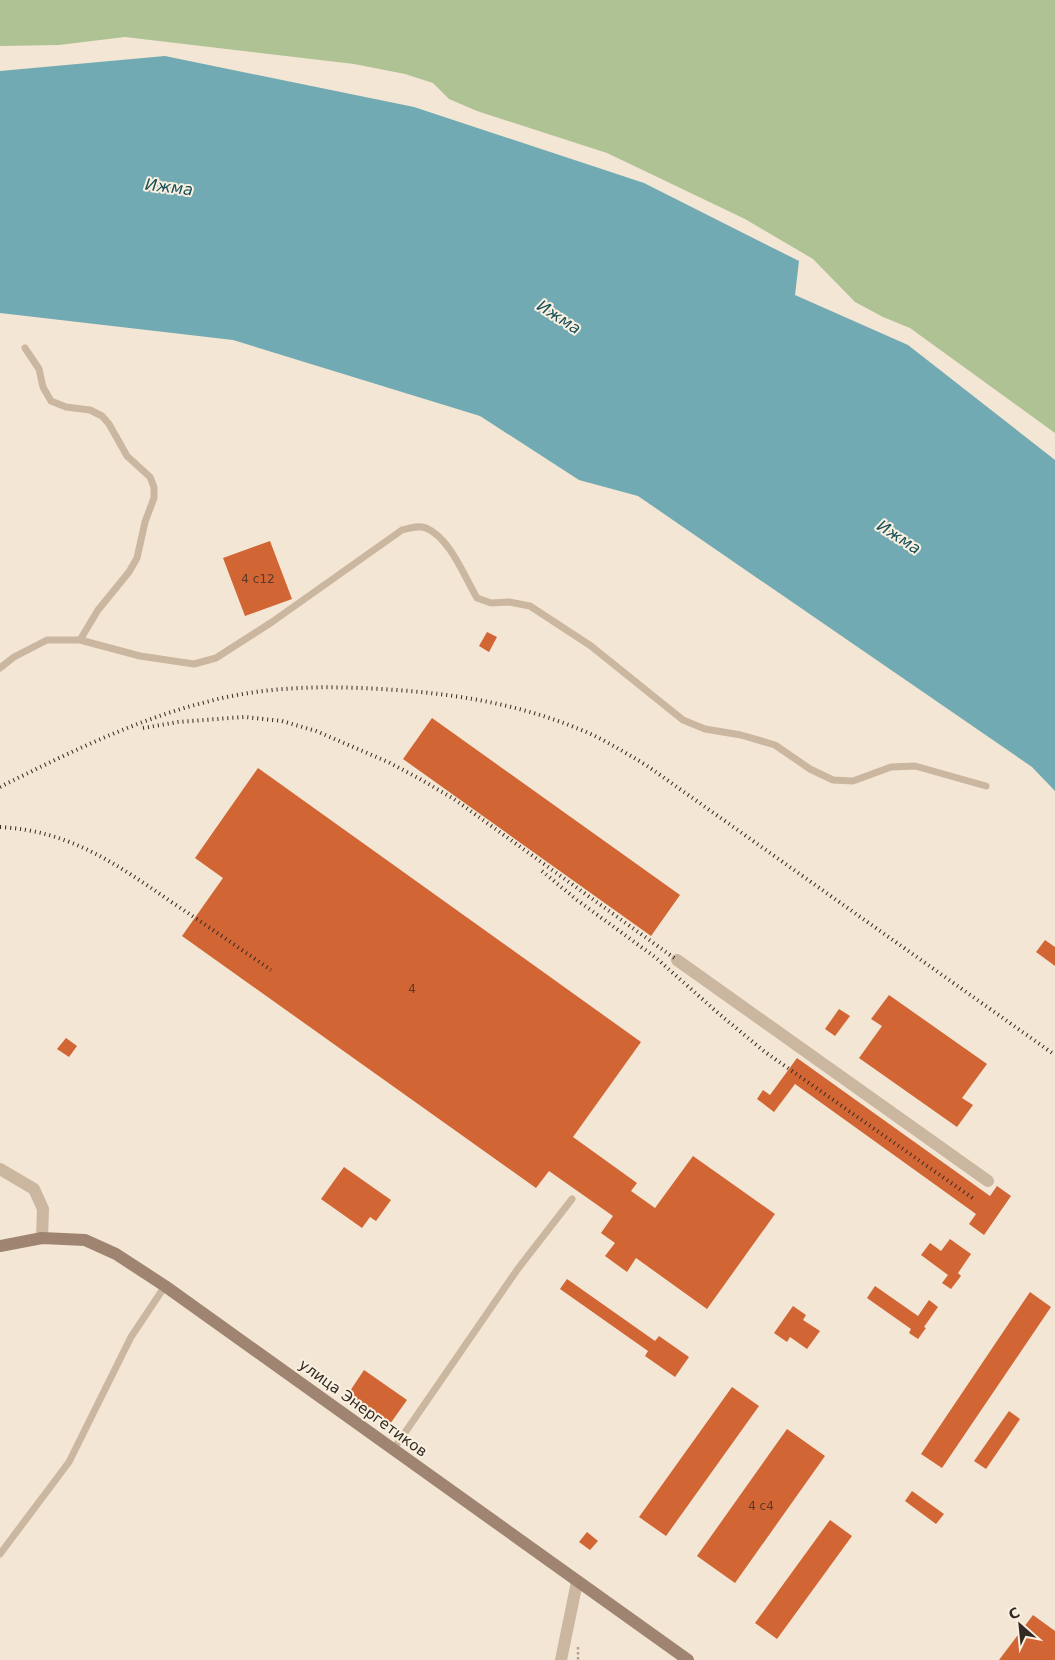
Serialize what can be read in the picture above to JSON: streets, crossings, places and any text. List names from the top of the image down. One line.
{"streets":{"main road":["улица Энергетиков"]},"water":["Ижма"],"house_numbers":["4 с12","4","4 с4"],"north":"top left"}
